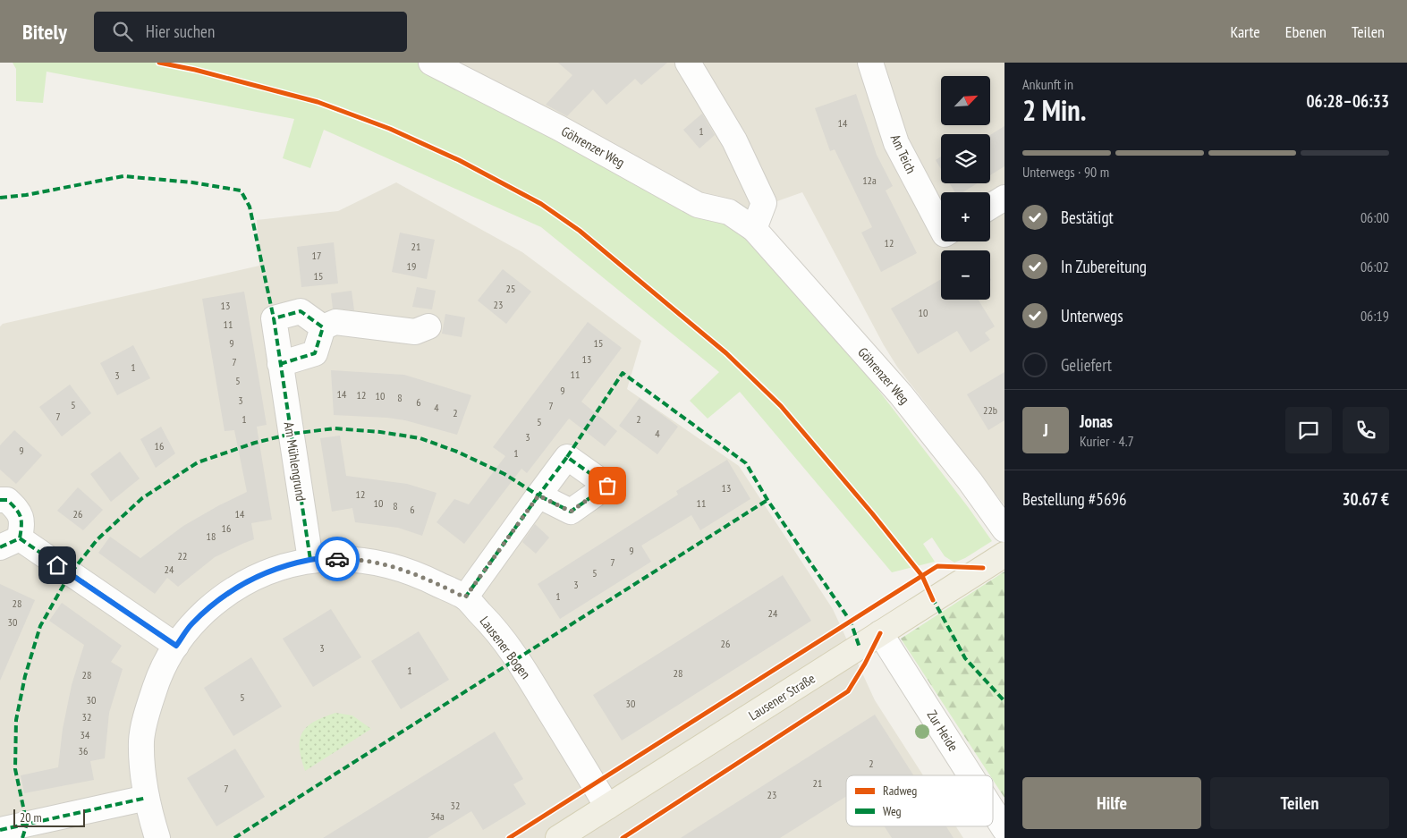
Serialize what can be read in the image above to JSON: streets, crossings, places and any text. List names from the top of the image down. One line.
{"streets":{"main road":["Lausener Straße"],"street":["Göhrenzer Weg","Am Teich","Am Mühlengrund","Lausener Bogen","Zur Heide"]},"crossings":[["Am Mühlengrund","Lausener Bogen"],["Lausener Bogen","Lausener Straße"],["Lausener Straße","Zur Heide"]],"house_numbers":["14","1","12a","12","21","17","19","15","25","23","13","10","11","9","15","13","7","1","11","3","5","9","14","12","10","8","3","6","5","7","4","22b","2","7","1","2","5","4","3","16","9","1","13","12","10","11","8","6","26","14","16","18","9","22","7","24","5","3","1","28","24","30","26","3","1","28","28","5","30","30","32","34","36","2","21","7","23","32","34a"],"legend":["Radweg","Weg"],"scale_bar":"20 m","north":"top right","page":{"header":"Bitely","search":"Hier suchen","nav":["Karte","Ebenen","Teilen"],"heading":["2 Min.","Ankunft in","06:28–06:33"],"panel":["Jonas","Kurier · 4.7","Bestellung #5696","30.67 €"],"map_buttons":["+","−"],"bar":"Unterwegs · 90 m","list":[["Bestätigt","06:00"],["In Zubereitung","06:02"],["Unterwegs","06:19"],"Geliefert"],"round":"J","buttons":["Hilfe","Teilen"],"scale":"20 m"}}
